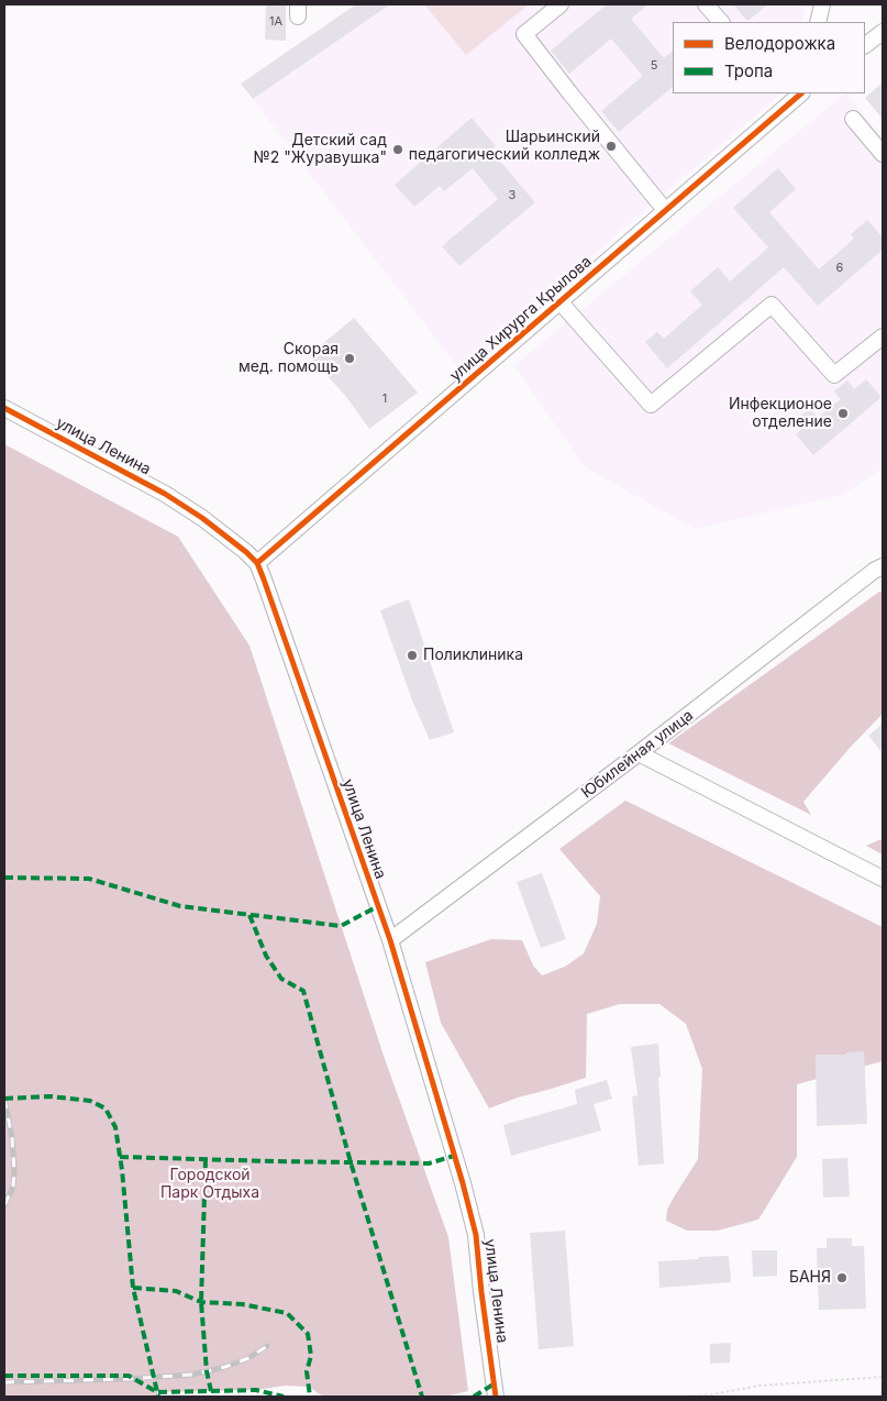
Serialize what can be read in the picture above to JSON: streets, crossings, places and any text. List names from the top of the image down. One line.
{"streets":{"street":["улица Хирурга Крылова","улица Ленина","Юбилейная улица"]},"crossings":[["улица Хирурга Крылова","улица Ленина"],["улица Ленина","Юбилейная улица"]],"parks":["Городской Парк Отдыха"],"places":["Шарьинский педагогический колледж","Детский сад №2 \"Журавушка\"","Скорая мед. помощь","Инфекционое отделение","Поликлиника","БАНЯ"],"house_numbers":["1А","5","3","6","1"],"legend":["Велодорожка","Тропа"]}
